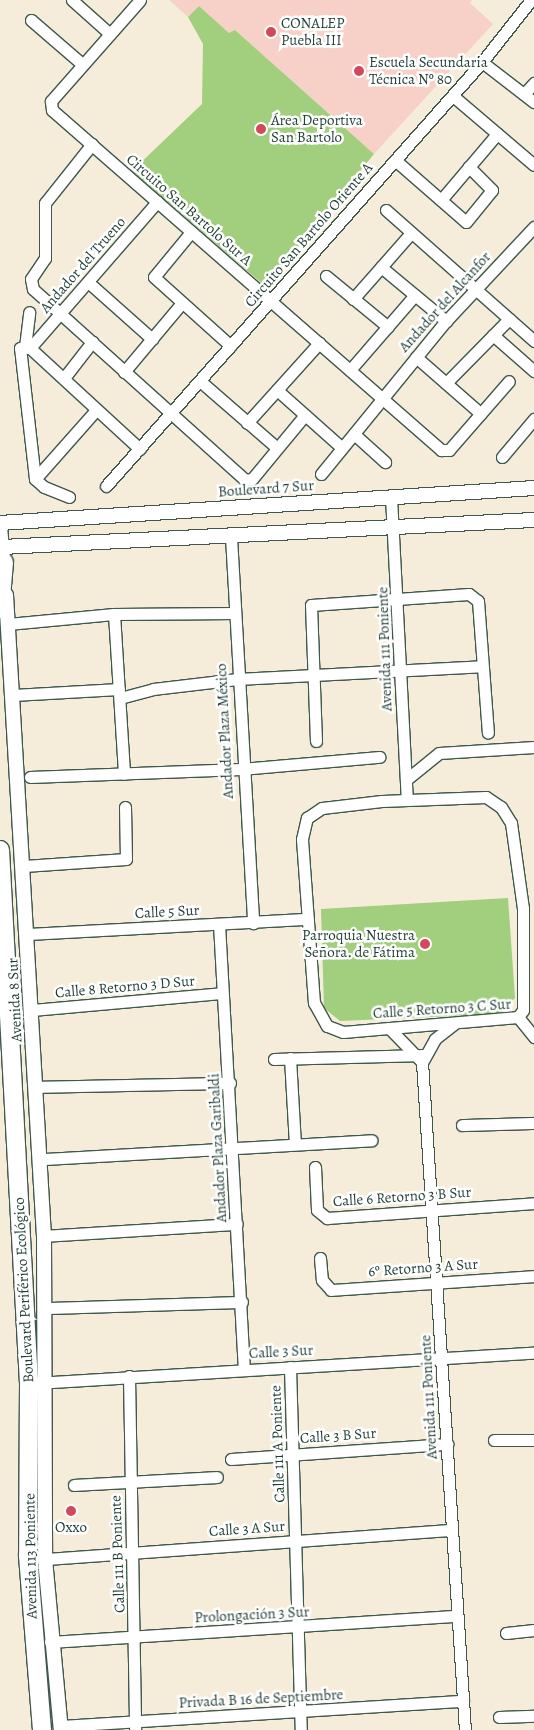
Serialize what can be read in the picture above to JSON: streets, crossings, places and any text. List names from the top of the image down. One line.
{"streets":{"highway":["Boulevard Periférico Ecológico"],"street":["Circuito San Bartolo Sur A","Circuito San Bartolo Oriente A","Andador del Trueno","Andador del Alcanfor","Boulevard 7 Sur","Avenida 111 Poniente","Andador Plaza México","Calle 5 Sur","Calle 8 Retorno 3 D Sur","Avenida 8 Sur","Calle 5 Retorno 3 C Sur","Andador Plaza Garibaldi","Calle 6 Retorno 3 B Sur","6º Retorno 3 A Sur","Calle 3 Sur","Calle 3 B Sur","Calle 111 A Poniente","Calle 3 A Sur","Calle 111 B Poniente","Avenida 113 Poniente","Prolongación 3 Sur","Privada B 16 de Septiembre"]},"crossings":[["Circuito San Bartolo Sur A","Circuito San Bartolo Oriente A"],["Circuito San Bartolo Sur A","Andador del Trueno"],["Circuito San Bartolo Sur A","Andador del Alcanfor"],["Boulevard 7 Sur","Avenida 111 Poniente"],["Avenida 111 Poniente","Calle 6 Retorno 3 B Sur"],["Avenida 111 Poniente","6º Retorno 3 A Sur"],["Avenida 111 Poniente","Calle 3 Sur"],["Avenida 111 Poniente","Calle 3 B Sur"],["Avenida 111 Poniente","Calle 3 A Sur"],["Avenida 111 Poniente","Prolongación 3 Sur"],["Avenida 111 Poniente","Privada B 16 de Septiembre"],["Andador Plaza México","Calle 5 Sur"],["Calle 5 Sur","Avenida 8 Sur"],["Calle 5 Sur","Calle 5 Retorno 3 C Sur"],["Calle 5 Sur","Andador Plaza Garibaldi"],["Calle 8 Retorno 3 D Sur","Avenida 8 Sur"],["Calle 8 Retorno 3 D Sur","Andador Plaza Garibaldi"],["Avenida 8 Sur","Calle 3 Sur"],["Avenida 8 Sur","Avenida 113 Poniente"],["Andador Plaza Garibaldi","Calle 3 Sur"],["Boulevard Periférico Ecológico","Calle 3 Sur"],["Calle 3 Sur","Calle 111 A Poniente"],["Calle 3 Sur","Calle 111 B Poniente"],["Calle 3 Sur","Avenida 113 Poniente"],["Calle 3 B Sur","Calle 111 A Poniente"],["Calle 111 A Poniente","Calle 3 A Sur"],["Calle 111 A Poniente","Prolongación 3 Sur"],["Calle 111 A Poniente","Privada B 16 de Septiembre"],["Calle 3 A Sur","Calle 111 B Poniente"],["Calle 3 A Sur","Avenida 113 Poniente"],["Calle 111 B Poniente","Prolongación 3 Sur"],["Calle 111 B Poniente","Privada B 16 de Septiembre"],["Avenida 113 Poniente","Prolongación 3 Sur"],["Avenida 113 Poniente","Privada B 16 de Septiembre"]],"places":["CONALEP Puebla III","Escuela Secundaria Técnica Nº 80","Área Deportiva San Bartolo","Parroquia Nuestra Señora. de Fátima","Oxxo"]}
